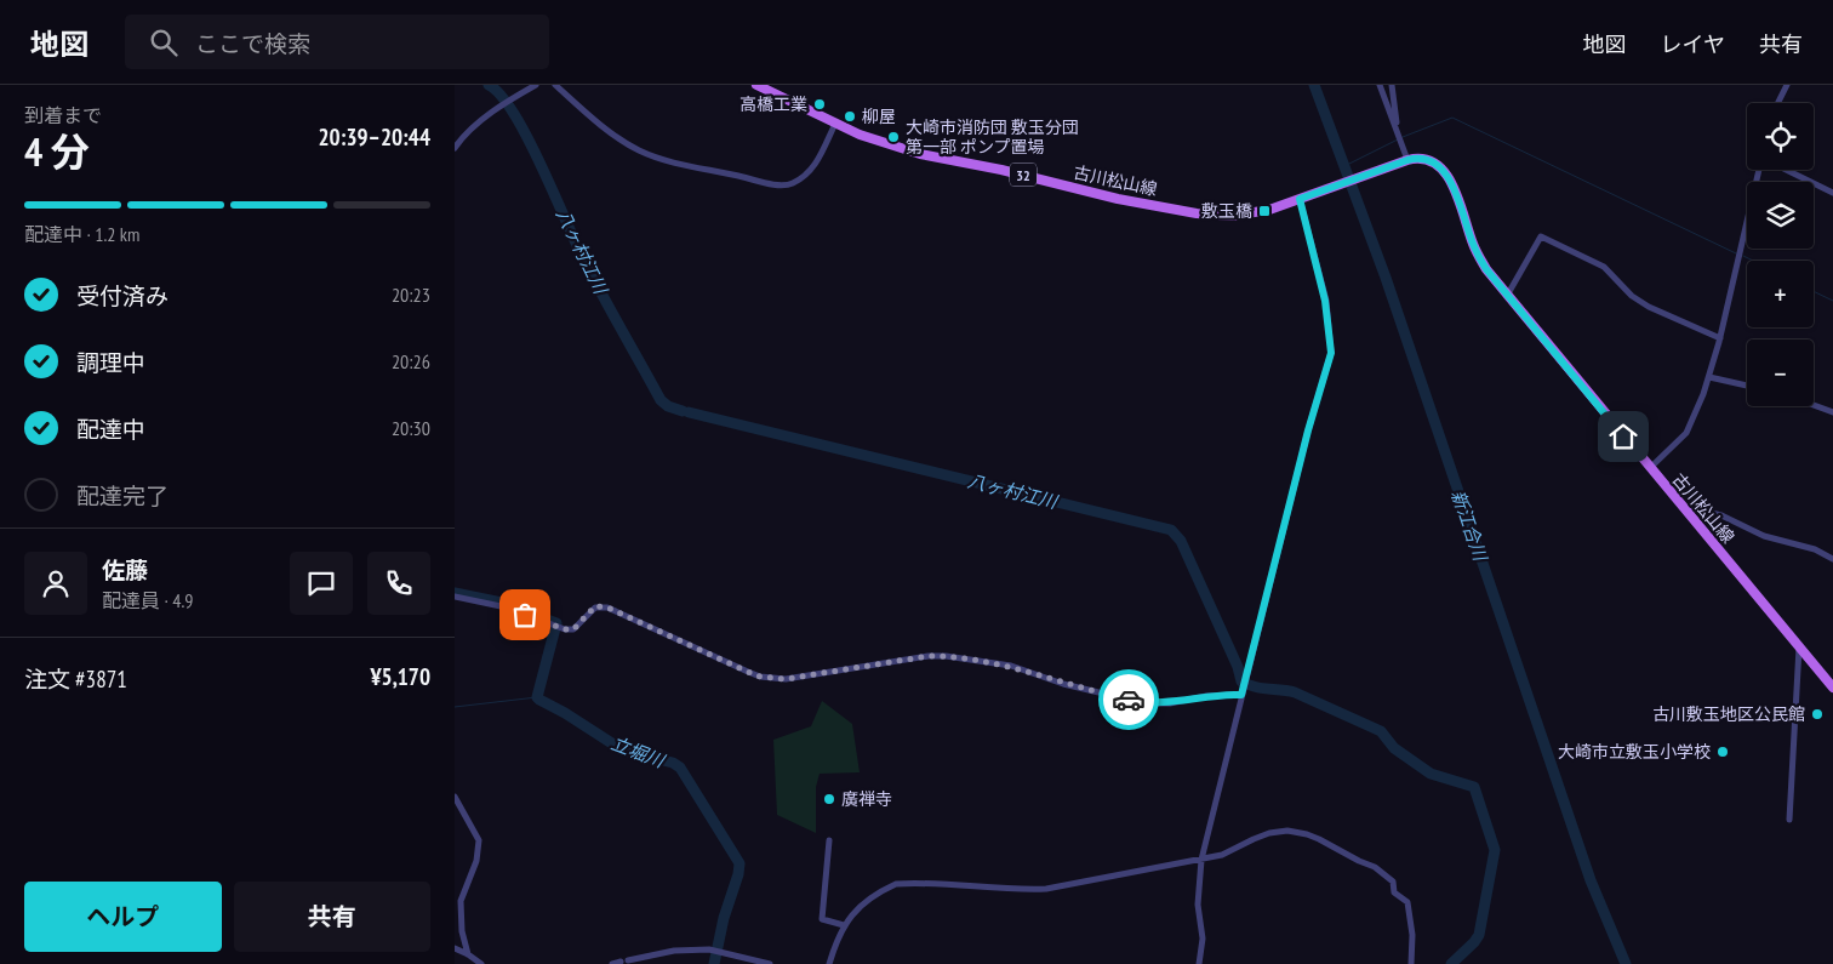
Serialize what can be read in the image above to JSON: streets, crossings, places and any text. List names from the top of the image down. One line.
{"streets":{"main road":["32","古川松山線"]},"crossings":[["32","古川松山線"]],"water":["八ヶ村江川","新江合川","立堀川"],"places":{"other":["高橋工業","柳屋","大崎市消防団 敷玉分団 第一部 ポンプ置場","古川敷玉地区公民館","大崎市立敷玉小学校","廣禅寺"],"transit":["敷玉橋"]},"page":{"header":"地図","search":"ここで検索","nav":["地図","レイヤ","共有"],"heading":["4 分","到着まで","20:39–20:44"],"panel":["佐藤","配達員 · 4.9","注文 #3871","¥5,170"],"map_buttons":["+","−"],"bar":"配達中 · 1.2 km","list":[["受付済み","20:23"],["調理中","20:26"],["配達中","20:30"],"配達完了"],"buttons":["ヘルプ","共有"]}}
